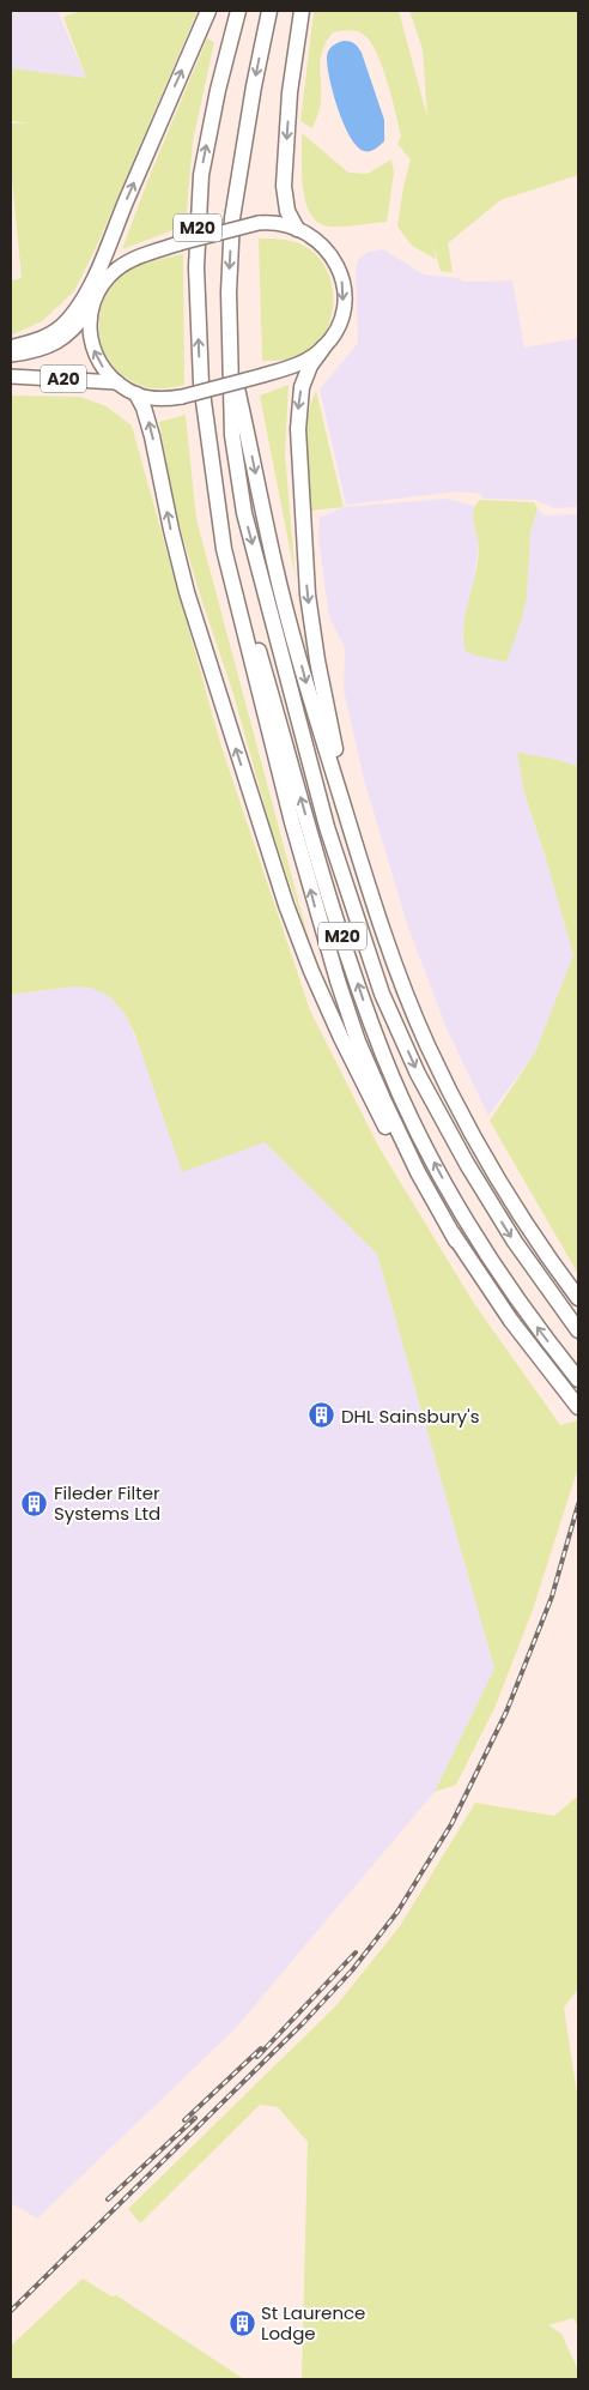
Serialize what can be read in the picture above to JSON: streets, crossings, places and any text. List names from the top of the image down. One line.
{"streets":{"highway":["M20"],"main road":["A20"]},"places":{"building":["DHL Sainsbury's","Fileder Filter Systems Ltd","St Laurence Lodge"]}}
